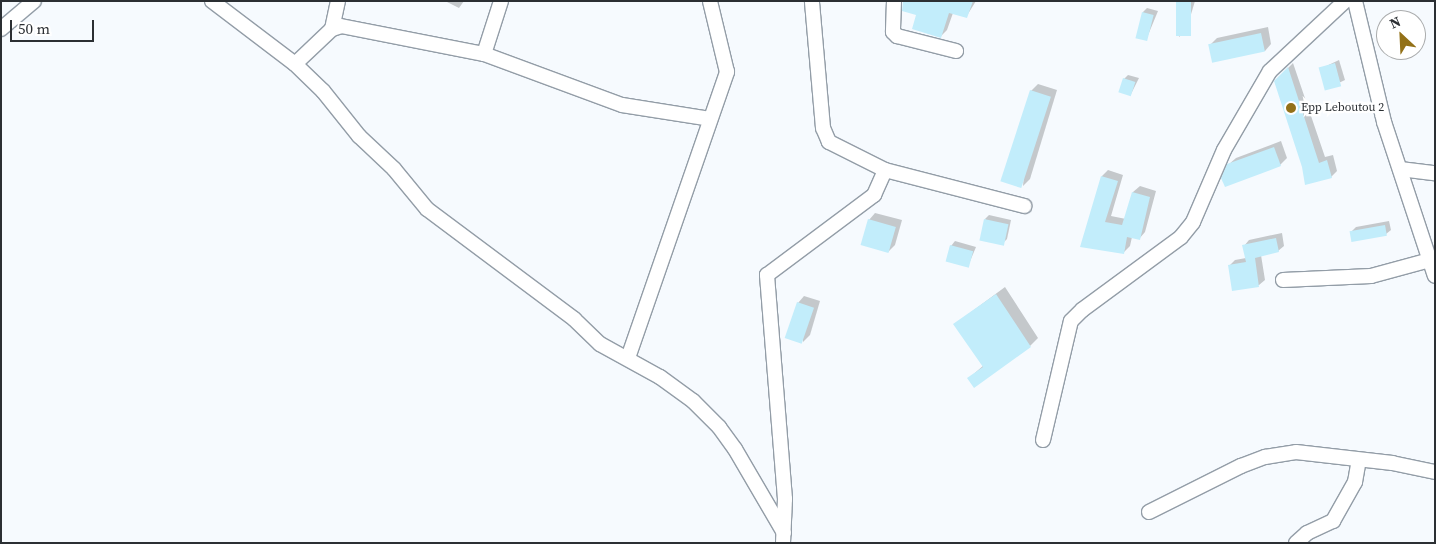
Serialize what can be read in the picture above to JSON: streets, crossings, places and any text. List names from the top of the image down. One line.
{"places":["Epp Leboutou 2"],"scale_bar":"50 m","north":"top left"}
